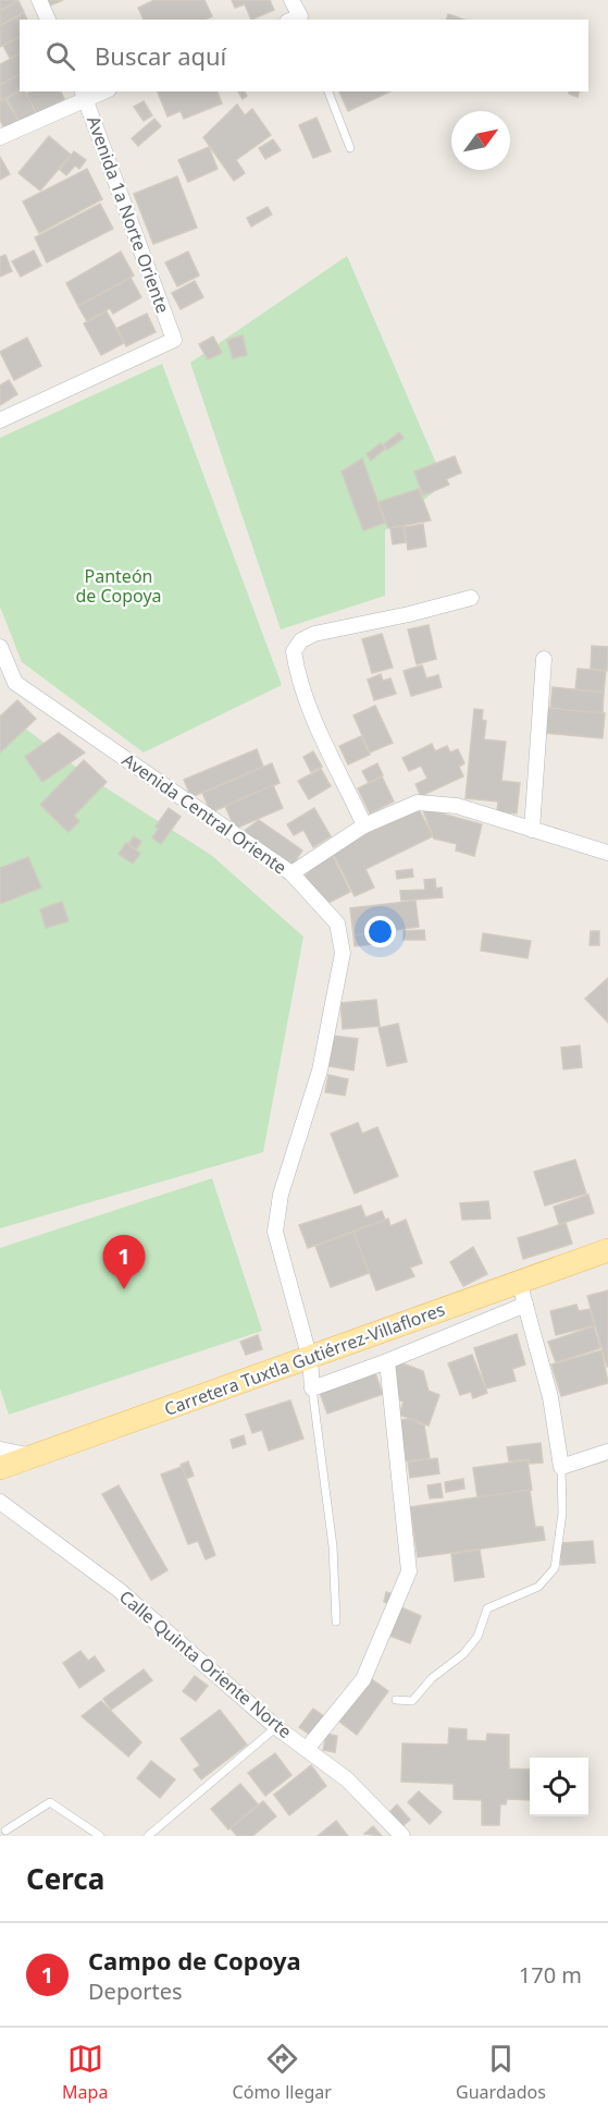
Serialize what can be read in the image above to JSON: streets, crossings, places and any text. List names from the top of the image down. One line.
{"streets":{"main road":["Carretera Tuxtla Gutiérrez-Villaflores"],"street":["Avenida 1a Norte Oriente","Avenida Central Oriente","Calle Quinta Oriente Norte"]},"crossings":[["Avenida Central Oriente","Carretera Tuxtla Gutiérrez-Villaflores"]],"parks":["Panteón de Copoya"],"north":"top right","page":{"search":"Buscar aquí","pins":"1","heading":"Cerca","list":[{"mark":"1","name":"Campo de Copoya","note":"Deportes","value":"170 m"}],"nav":["Mapa","Cómo llegar","Guardados"]}}
